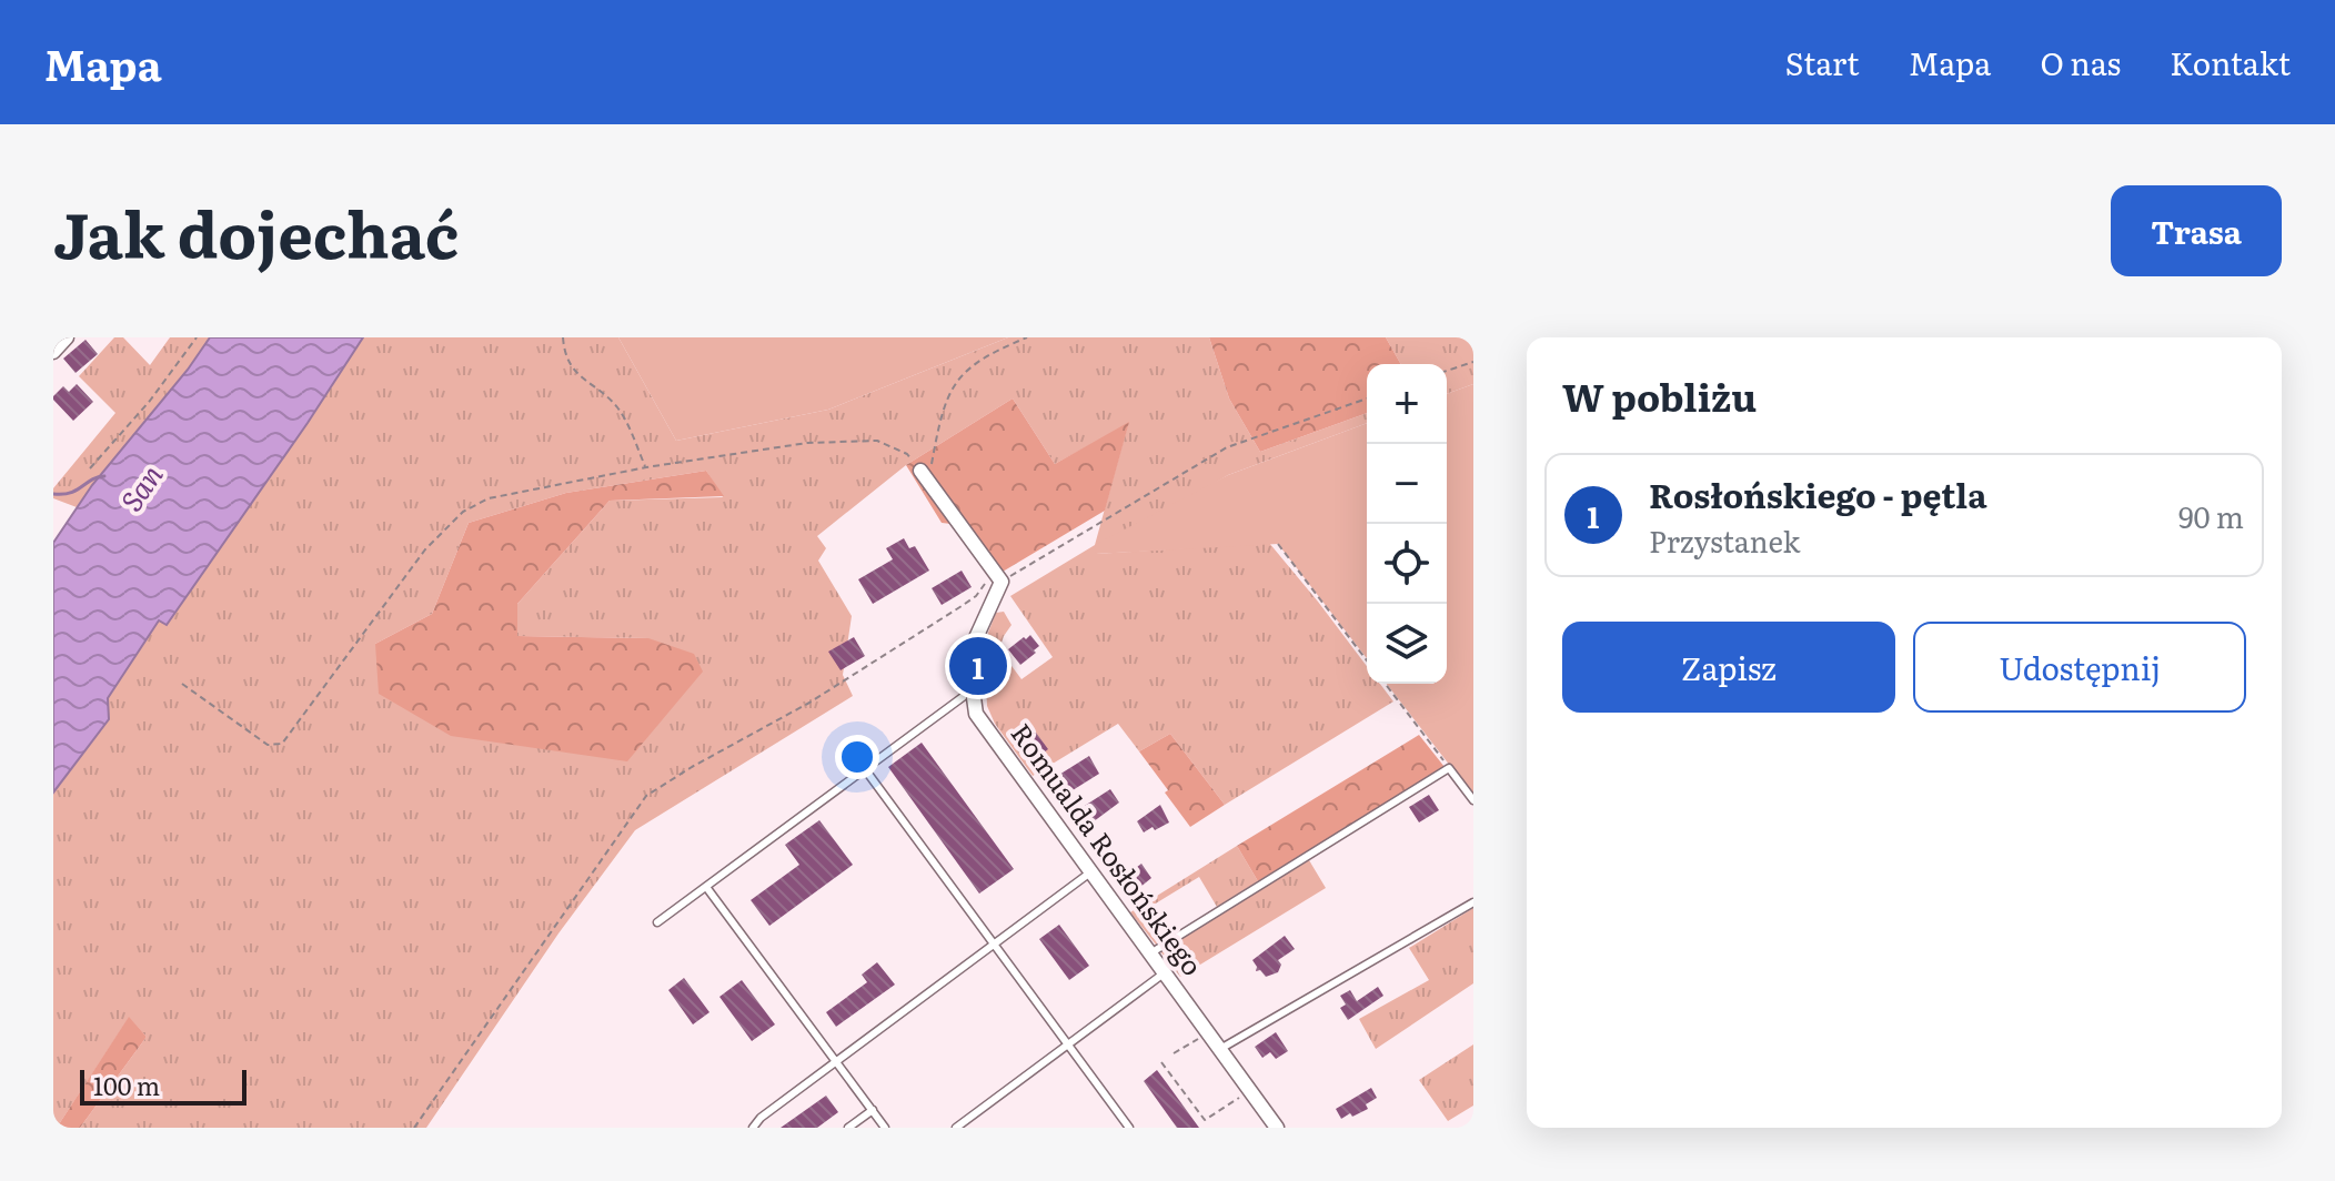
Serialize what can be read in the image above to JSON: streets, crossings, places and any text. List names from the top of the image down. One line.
{"streets":{"street":["Romualda Rosłońskiego"]},"water":["San"],"scale_bar":"100 m","page":{"header":"Mapa","nav":["Start","Mapa","O nas","Kontakt"],"title":"Jak dojechać","buttons":["Trasa",["Zapisz","Udostępnij"]],"heading":"W pobliżu","map_buttons":["+","−"],"list":[{"mark":"1","name":"Rosłońskiego - pętla","note":"Przystanek","value":"90 m"}],"pins":"1","scale":"100 m"}}
